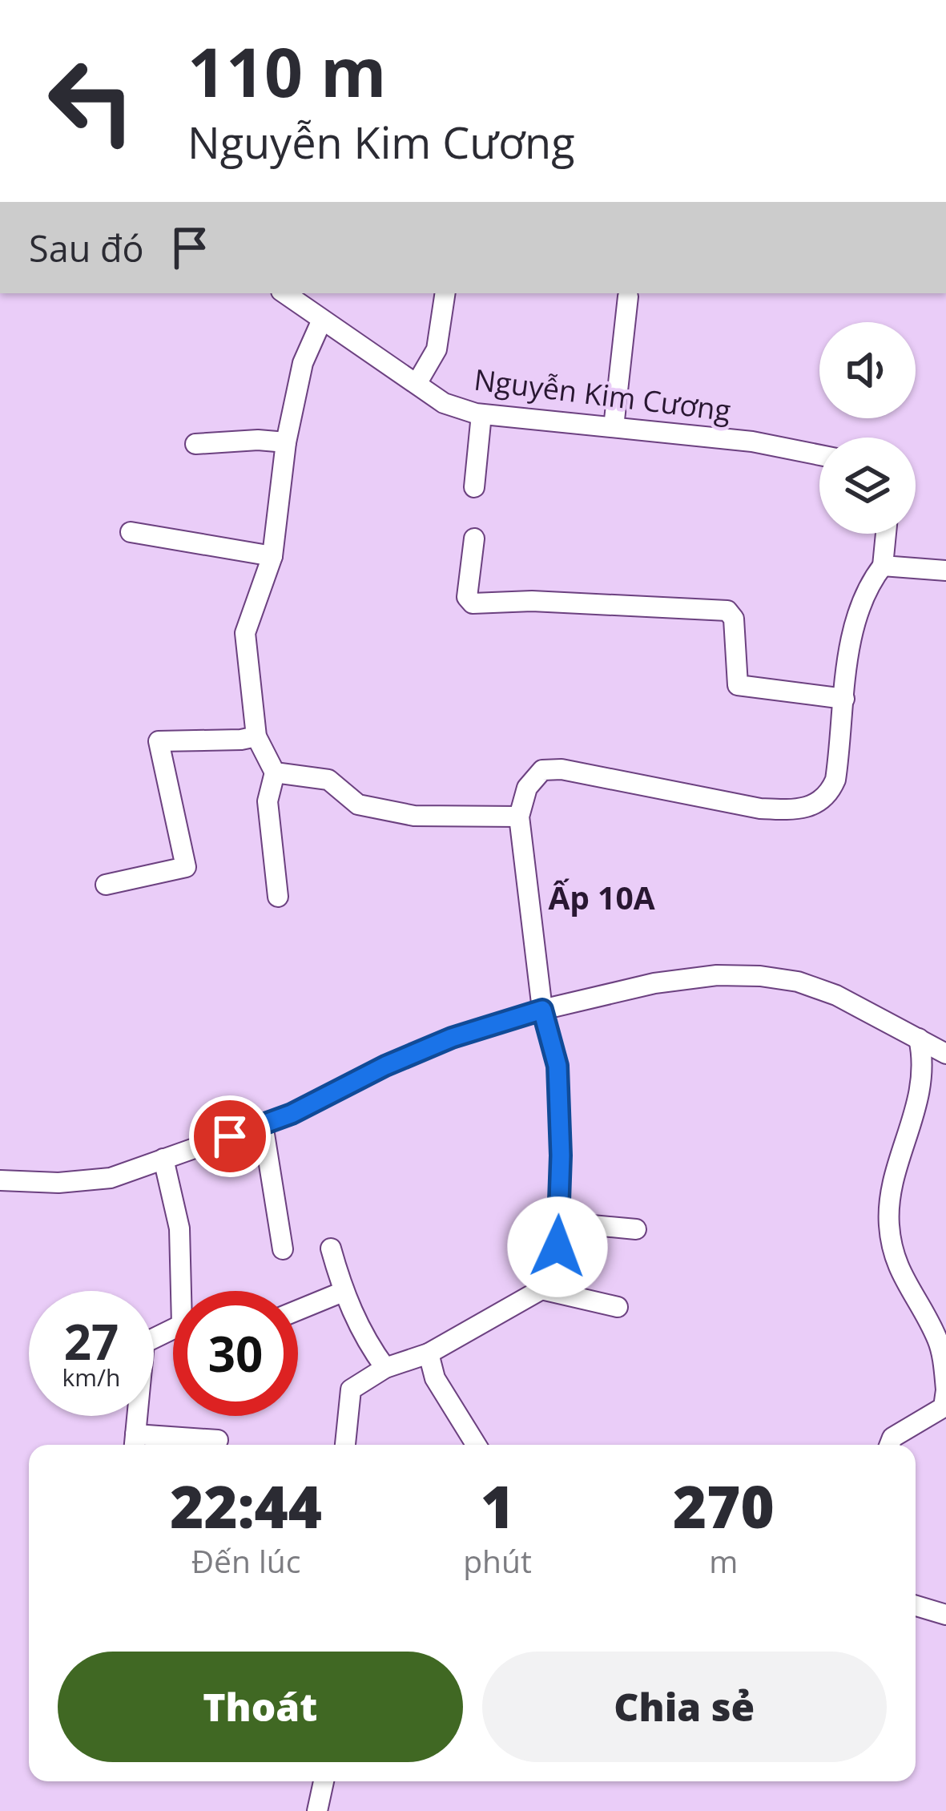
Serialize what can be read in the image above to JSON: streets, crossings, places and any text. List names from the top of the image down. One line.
{"streets":{"street":["Nguyễn Kim Cương"]},"districts":["Ấp 10A"],"page":{"turn":["110 m","Nguyễn Kim Cương"],"then":"Sau đó","speed":"27 km/h","limit":"30","eta":["22:44","Đến lúc","1","phút","270","m"],"buttons":["Thoát","Chia sẻ"]}}
